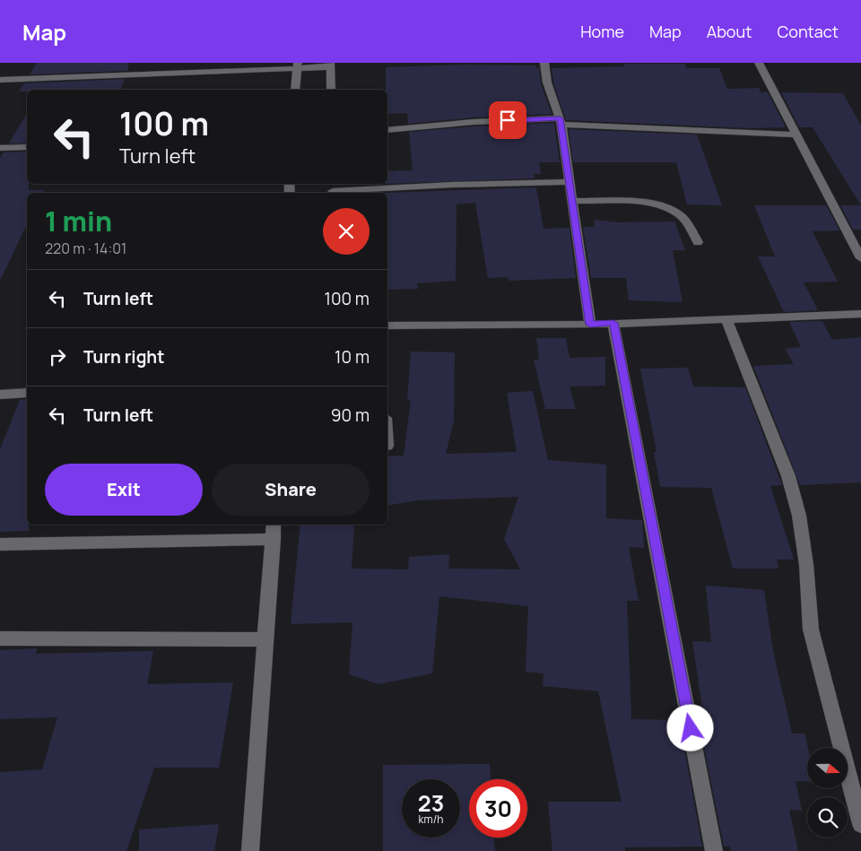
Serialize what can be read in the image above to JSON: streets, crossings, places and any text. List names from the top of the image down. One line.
{"north":"right","page":{"header":"Map","nav":["Home","Map","About","Contact"],"turn":["100 m","Turn left"],"heading":["1 min","220 m · 14:01"],"list":[{"name":"Turn left","value":"100 m"},{"name":"Turn right","value":"10 m"},{"name":"Turn left","value":"90 m"}],"buttons":["Exit","Share"],"speed":"23 km/h","limit":"30"}}
